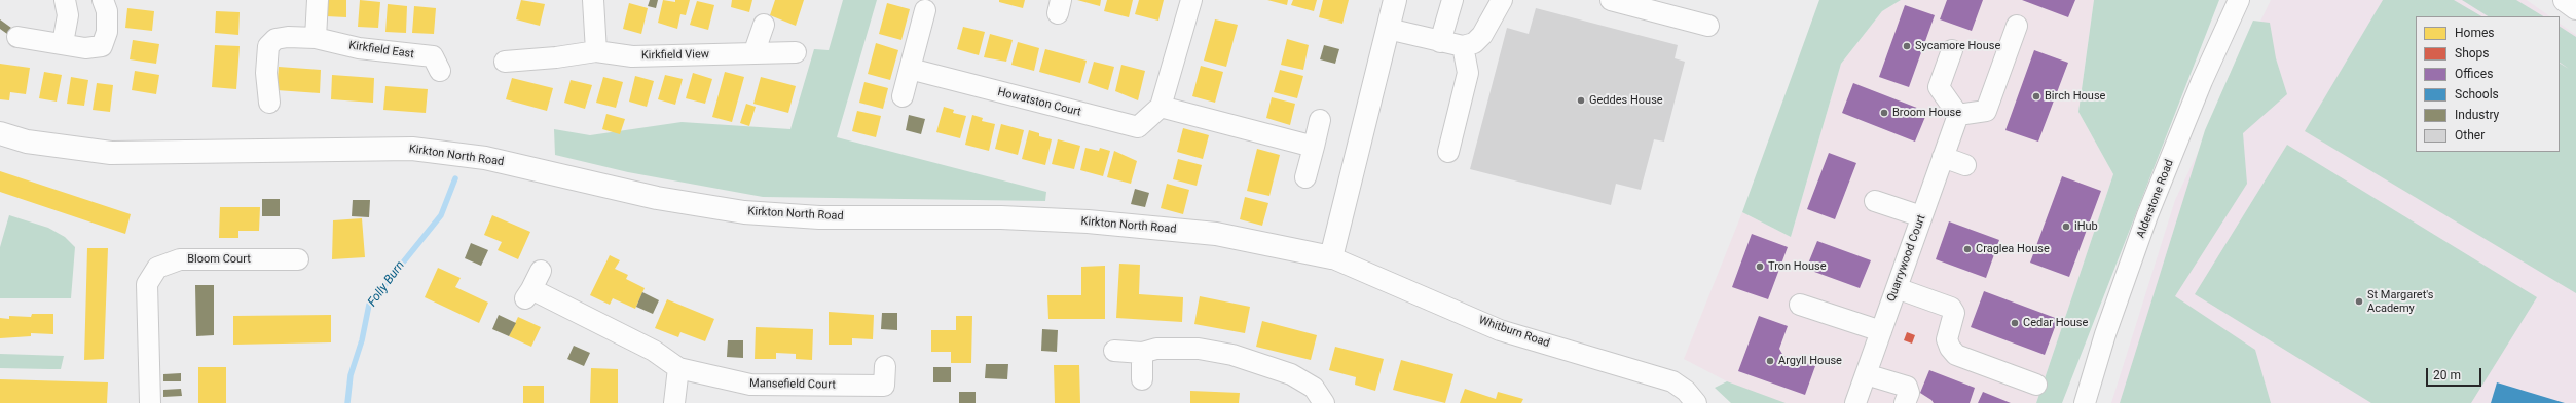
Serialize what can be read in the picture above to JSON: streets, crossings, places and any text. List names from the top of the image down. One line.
{"streets":{"main road":["Kirkton North Road"],"street":["Kirkfield East","Kirkfield View","Howatston Court","Alderstone Road","Quarrywood Court","Bloom Court","Whitburn Road","Mansefield Court"]},"crossings":[["Kirkton North Road","Whitburn Road"]],"water":["Folly Burn"],"places":["Sycamore House","Birch House","Geddes House","Broom House","iHub","Craglea House","Tron House","St Margaret's Academy","Cedar House","Argyll House"],"legend":["Homes","Shops","Offices","Schools","Industry","Other"],"scale_bar":"20 m"}
